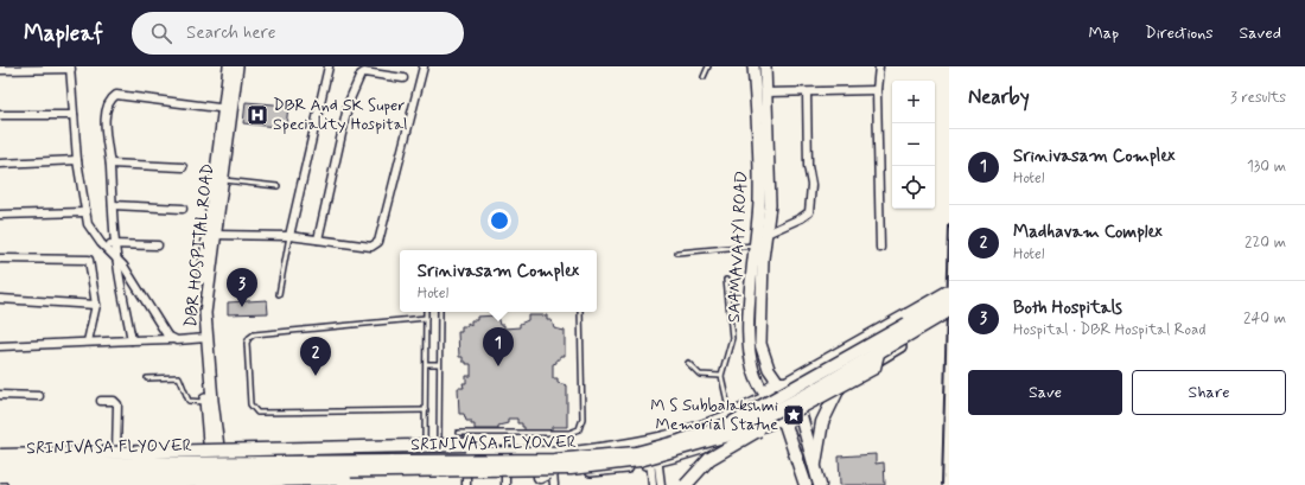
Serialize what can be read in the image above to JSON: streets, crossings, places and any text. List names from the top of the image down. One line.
{"streets":{"main road":["SRINIVASA FLYOVER"],"street":["DBR HOSPITAL ROAD","SAAMAVAAYI ROAD"]},"places":{"hospital":["DBR And SK Super Speciality Hospital"],"place":["M S Subbalakshmi Memorial Statue"]},"page":{"header":"Mapleaf","search":"Search here","nav":["Map","Directions","Saved"],"heading":["Nearby","3 results"],"map_buttons":["+","−"],"list":[{"mark":"1","name":"Srinivasam Complex","note":"Hotel","value":"130 m"},{"mark":"2","name":"Madhavam Complex","note":"Hotel","value":"220 m"},{"mark":"3","name":"Both Hospitals","note":"Hospital · DBR Hospital Road","value":"240 m"}],"popup":["Srinivasam Complex","Hotel"],"pins":["3","1","2"],"buttons":["Save","Share"]}}
